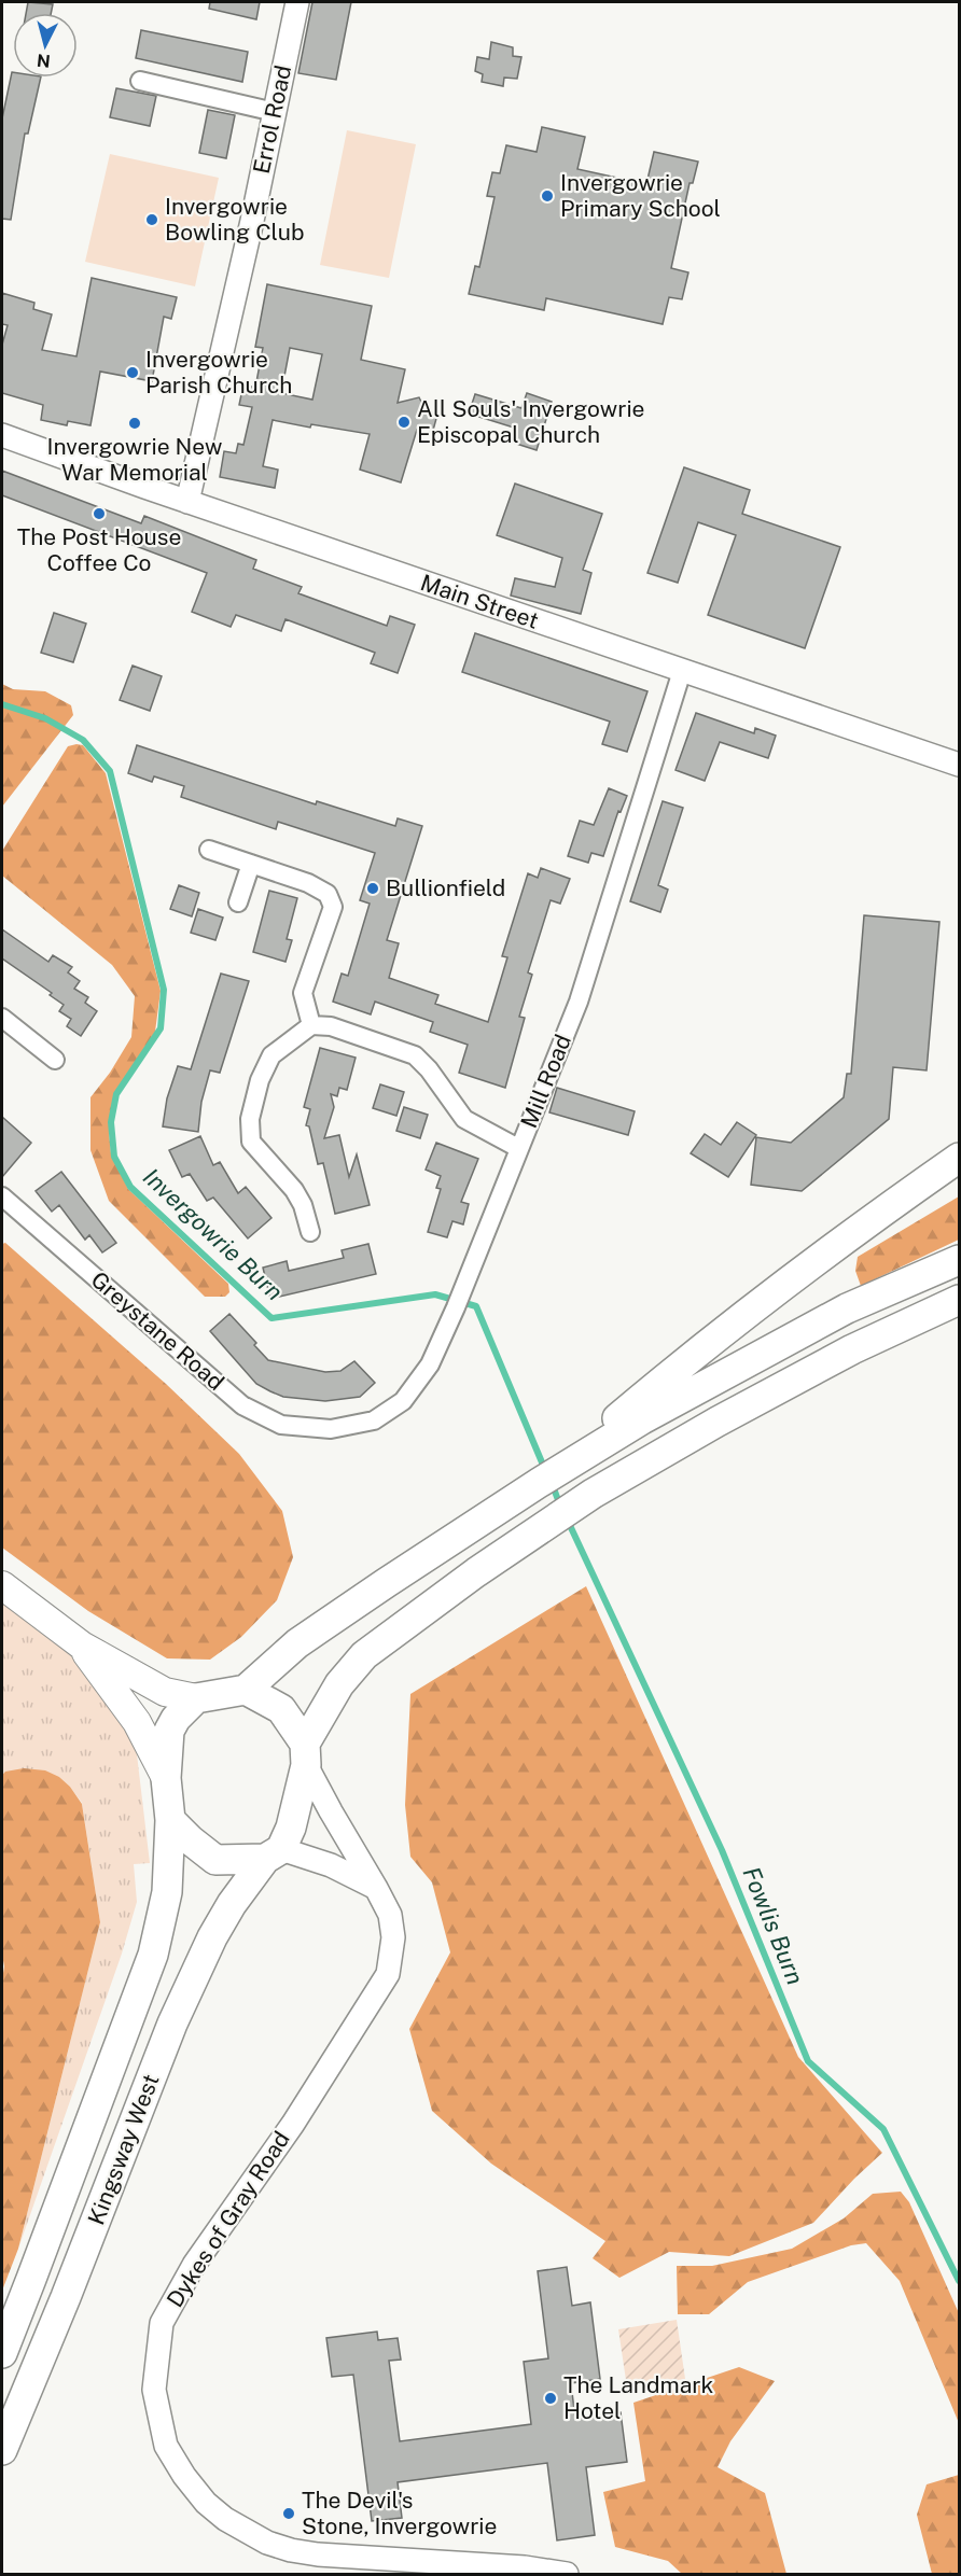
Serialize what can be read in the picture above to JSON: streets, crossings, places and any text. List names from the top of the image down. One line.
{"streets":{"highway":["Kingsway West"],"street":["Errol Road","Main Street","Mill Road","Greystane Road","Dykes of Gray Road"]},"crossings":[["Errol Road","Main Street"],["Main Street","Mill Road"],["Mill Road","Greystane Road"],["Kingsway West","Dykes of Gray Road"]],"water":["Invergowrie Burn","Fowlis Burn"],"places":["Invergowrie Primary School","Invergowrie Bowling Club","Invergowrie Parish Church","All Souls' Invergowrie Episcopal Church","Invergowrie New War Memorial","The Post House Coffee Co","Bullionfield","The Landmark Hotel","The Devil's Stone, Invergowrie"],"north":"bottom"}
